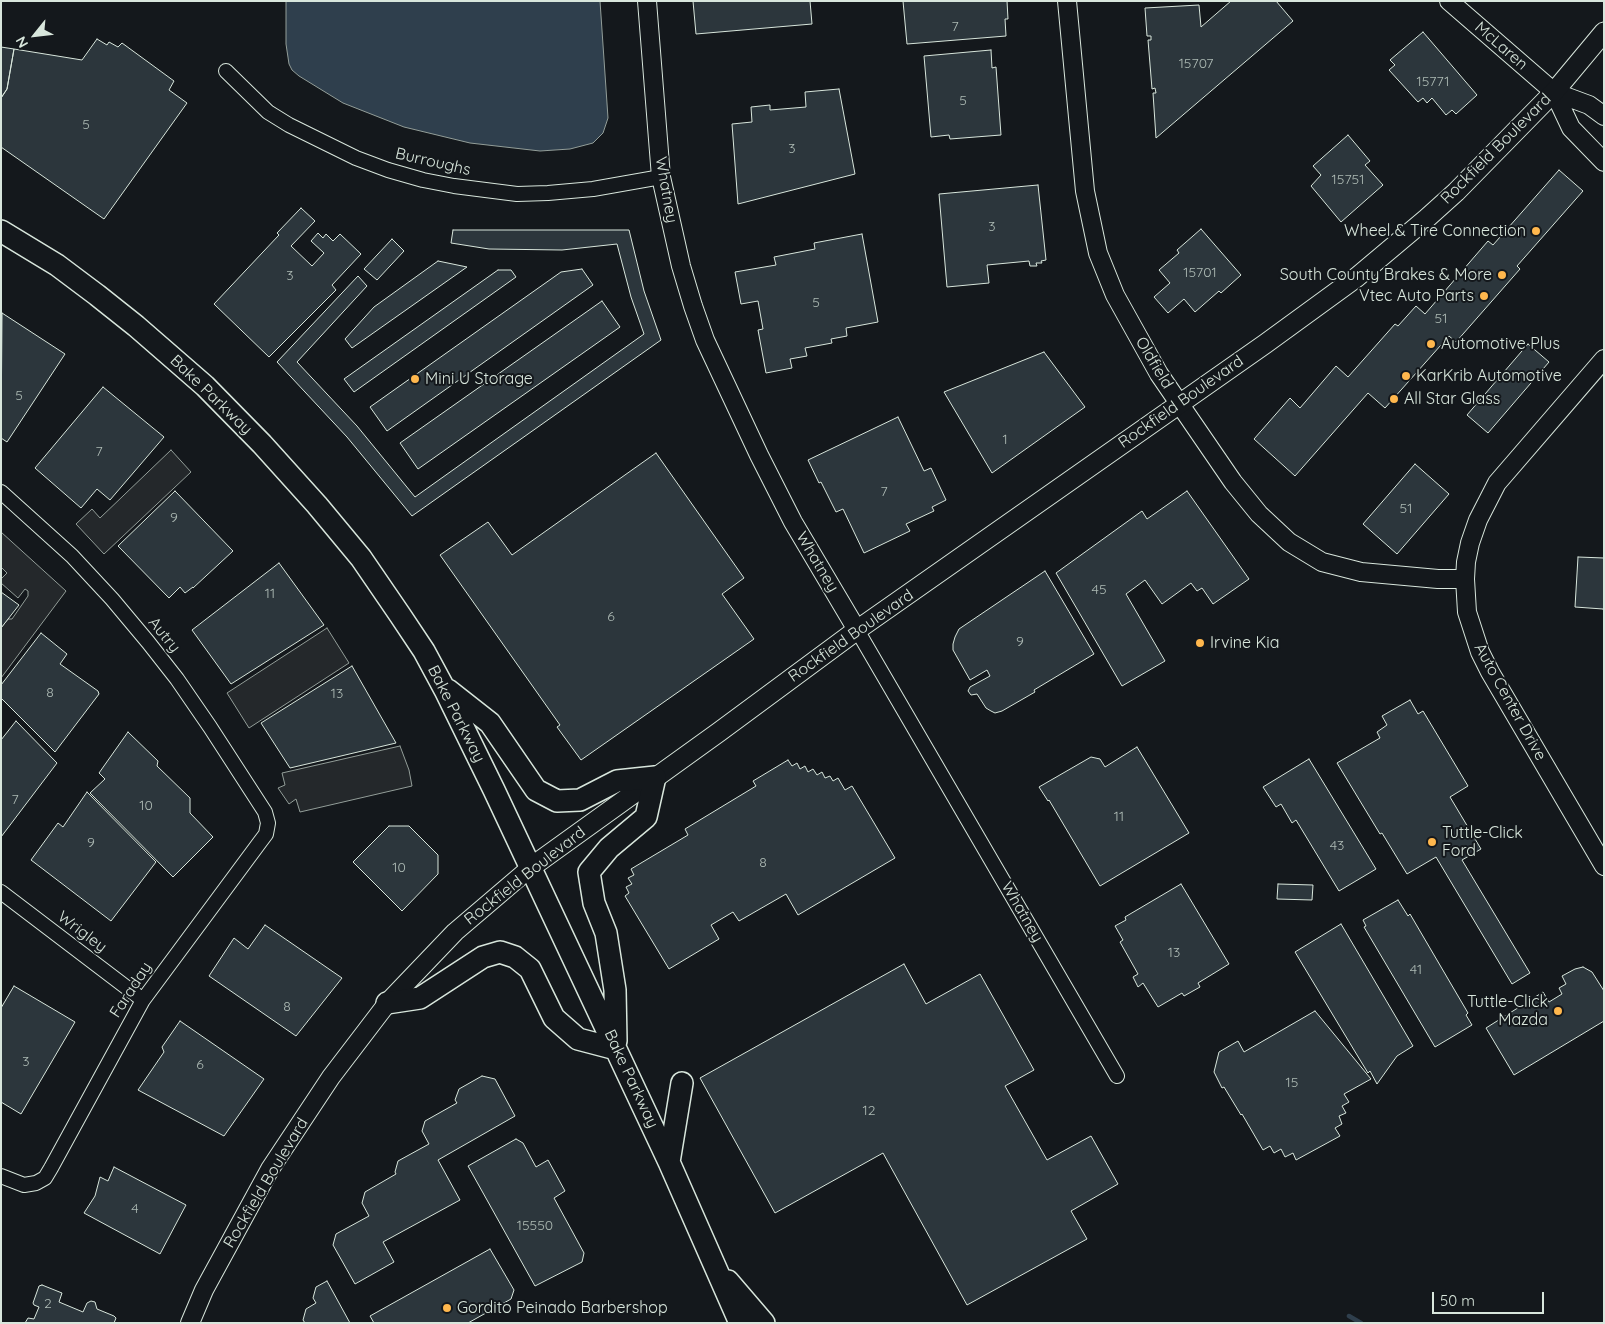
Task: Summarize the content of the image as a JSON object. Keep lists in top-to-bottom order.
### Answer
{
  "streets": {
    "main road": ["Rockfield Boulevard", "Bake Parkway"],
    "street": [
      "McLaren",
      "Burroughs",
      "Whatney",
      "Oldfield",
      "Autry",
      "Auto Center Drive",
      "Wrigley",
      "Faraday"
    ]
  },
  "crossings": [
    ["McLaren", "Rockfield Boulevard"],
    ["Rockfield Boulevard", "Whatney"],
    ["Rockfield Boulevard", "Oldfield"],
    ["Rockfield Boulevard", "Bake Parkway"],
    ["Burroughs", "Whatney"],
    ["Oldfield", "Auto Center Drive"],
    ["Autry", "Faraday"],
    ["Wrigley", "Faraday"]
  ],
  "places": [
    "Wheel & Tire Connection",
    "South County Brakes & More",
    "Vtec Auto Parts",
    "Automotive Plus",
    "KarKrib Automotive",
    "Mini U Storage",
    "All Star Glass",
    "Irvine Kia",
    "Tuttle-Click Ford",
    "Tuttle-Click Mazda",
    "Gordito Peinado Barbershop"
  ],
  "house_numbers": [
    "7",
    "15707",
    "15771",
    "5",
    "5",
    "3",
    "15751",
    "3",
    "15701",
    "3",
    "5",
    "51",
    "5",
    "1",
    "7",
    "7",
    "51",
    "9",
    "45",
    "11",
    "6",
    "9",
    "8",
    "13",
    "7",
    "10",
    "11",
    "9",
    "43",
    "8",
    "10",
    "13",
    "41",
    "8",
    "3",
    "6",
    "15",
    "12",
    "4",
    "15550",
    "2"
  ],
  "scale_bar": "50 m",
  "north": "bottom left"
}
